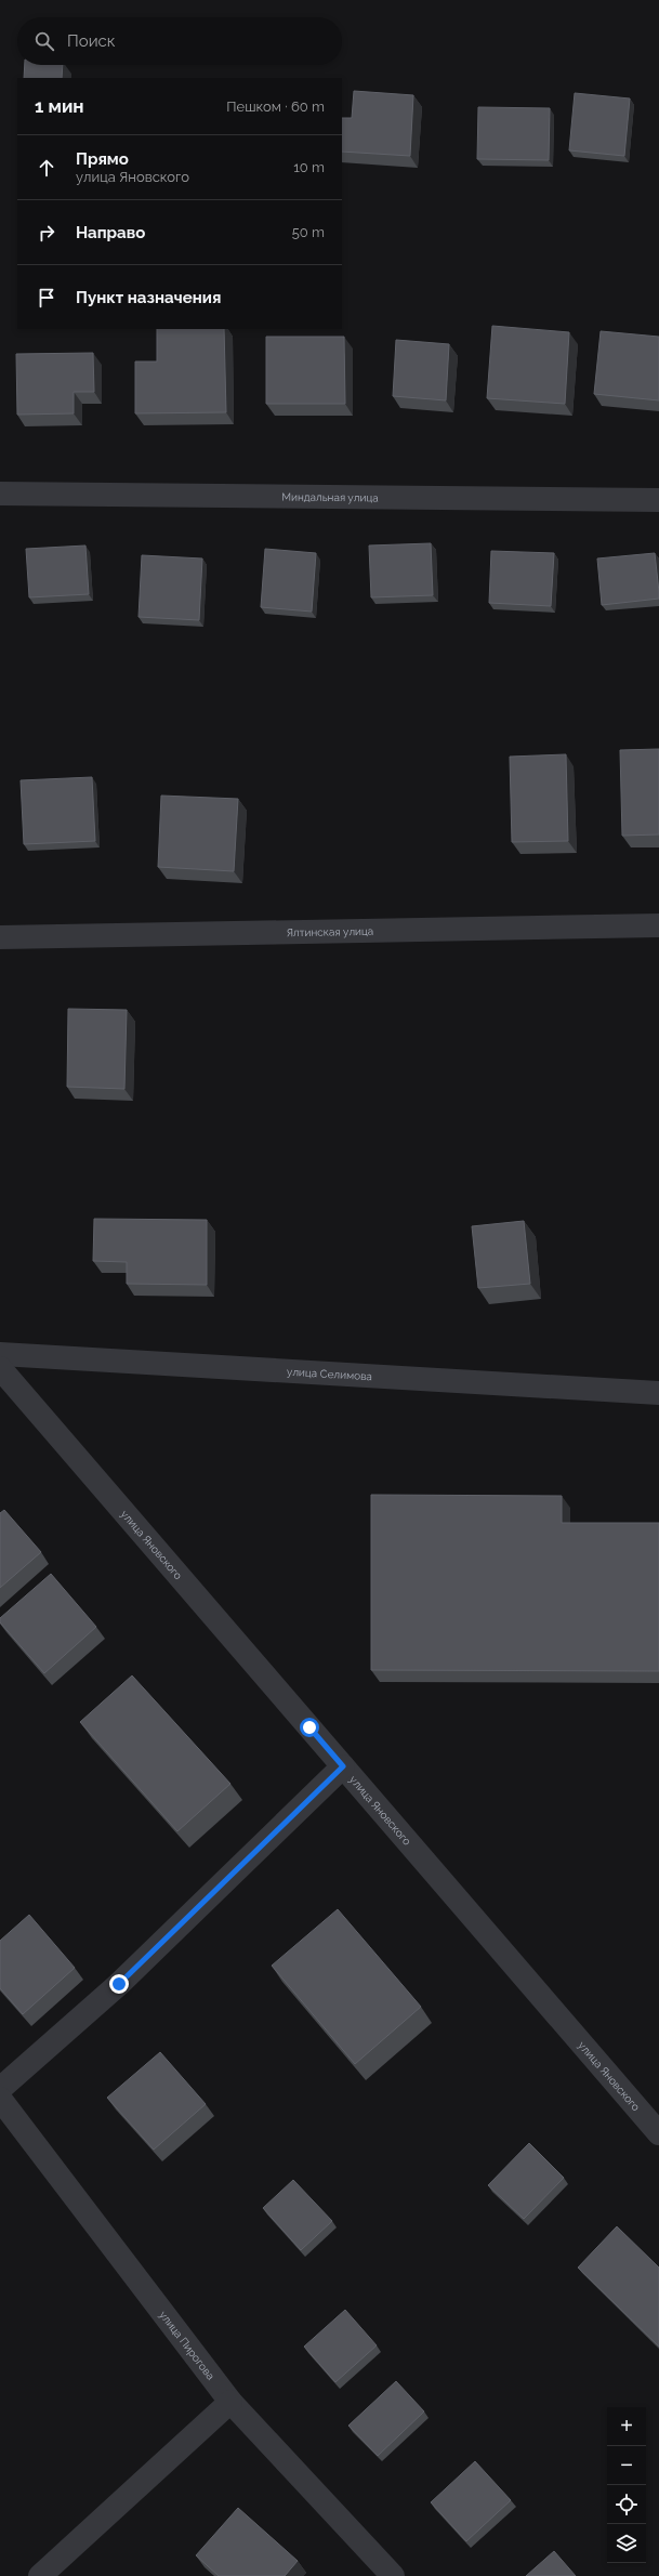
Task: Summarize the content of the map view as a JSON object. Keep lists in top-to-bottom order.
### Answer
{
  "streets": {
    "street": [
      "Миндальная улица",
      "Ялтинская улица",
      "улица Селимова",
      "улица Яновского",
      "улица Пирогова"
    ]
  },
  "page": {
    "search": "Поиск",
    "heading": ["1 мин", "Пешком · 60 m"],
    "list": [
      ["Прямо", "улица Яновского", "10 m"],
      ["Направо", "50 m"],
      "Пункт назначения"
    ],
    "map_buttons": ["+", "−"]
  }
}
